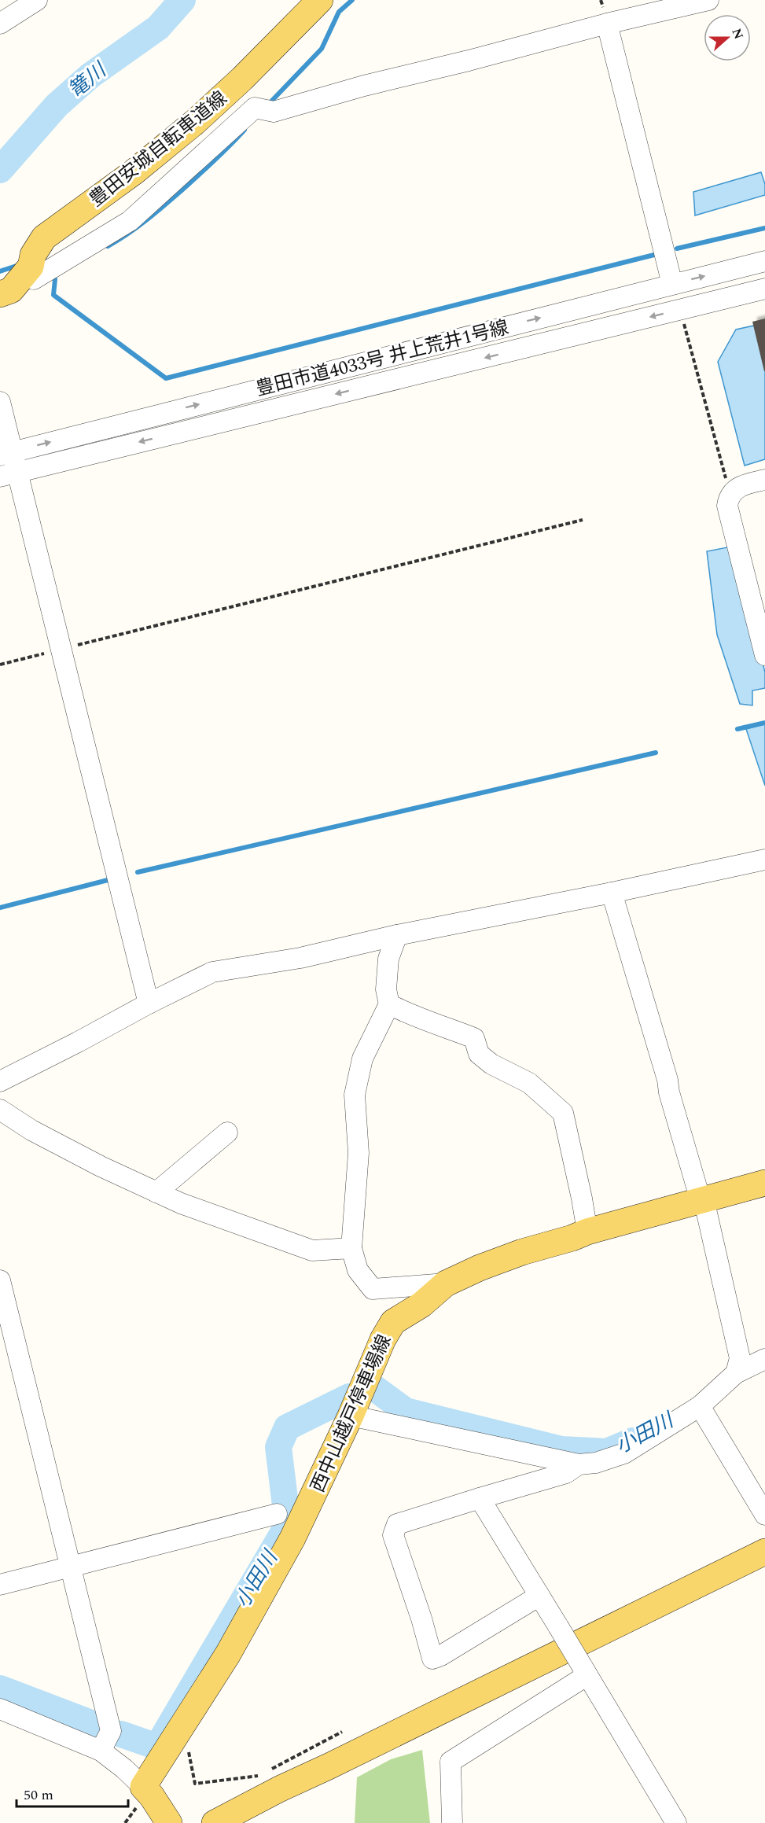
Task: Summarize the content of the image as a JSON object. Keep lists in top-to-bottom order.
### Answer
{
  "streets": {
    "main road": ["豊田安城自転車道線", "西中山越戸停車場線"],
    "street": ["豊田市道4033号 井上荒井1号線"]
  },
  "water": ["篭川", "小田川"],
  "scale_bar": "50 m",
  "north": "right"
}
